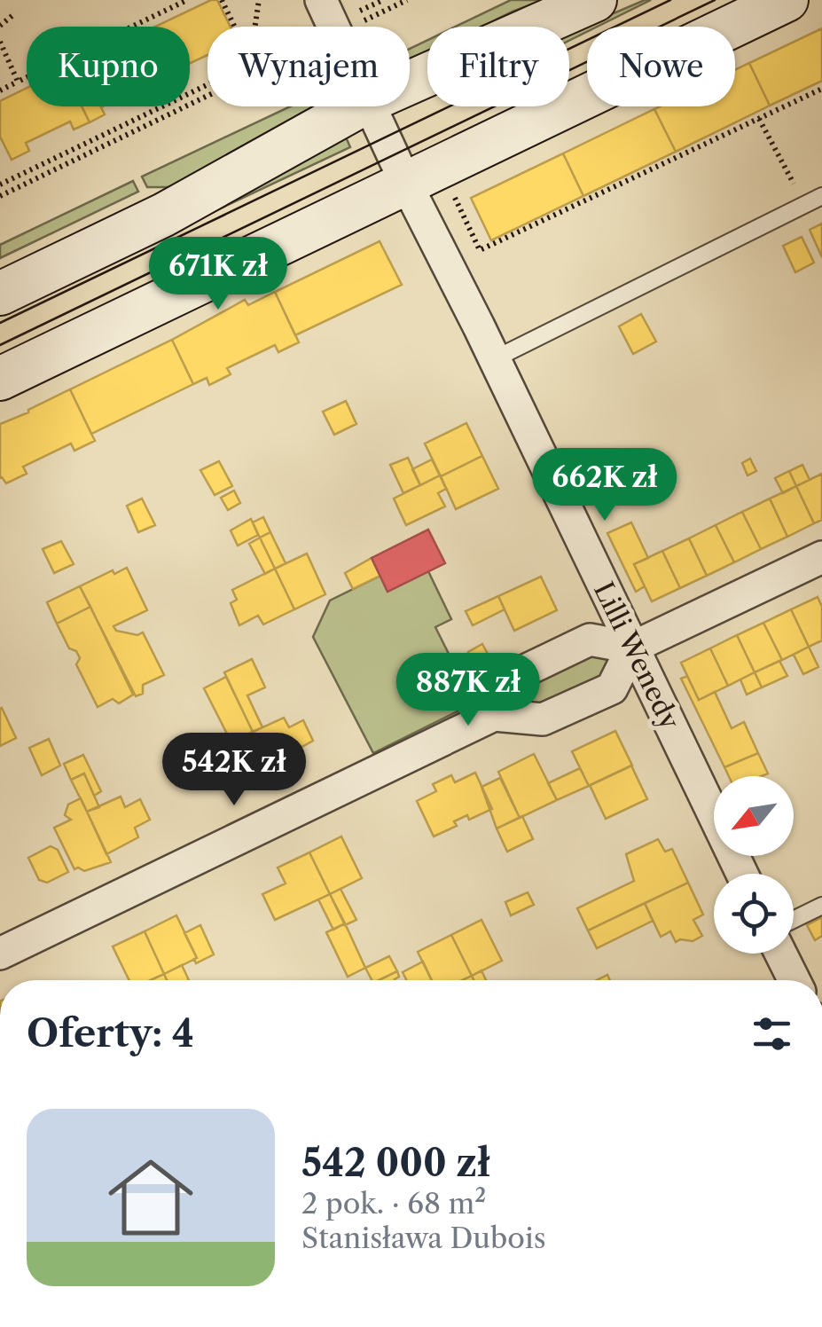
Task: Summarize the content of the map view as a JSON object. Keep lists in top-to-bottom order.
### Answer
{
  "streets": {
    "street": ["Lilli Wenedy"]
  },
  "north": "bottom left",
  "page": {
    "chip": [
      "Kupno",
      "Wynajem",
      "Filtry",
      "Nowe"
    ],
    "price": [
      "671K zł",
      "662K zł",
      "887K zł",
      "542K zł"
    ],
    "heading": "Oferty: 4",
    "list": [
      {
        "name": "542 000 zł",
        "note": "2 pok. · 68 m² · Stanisława Dubois"
      }
    ]
  }
}
